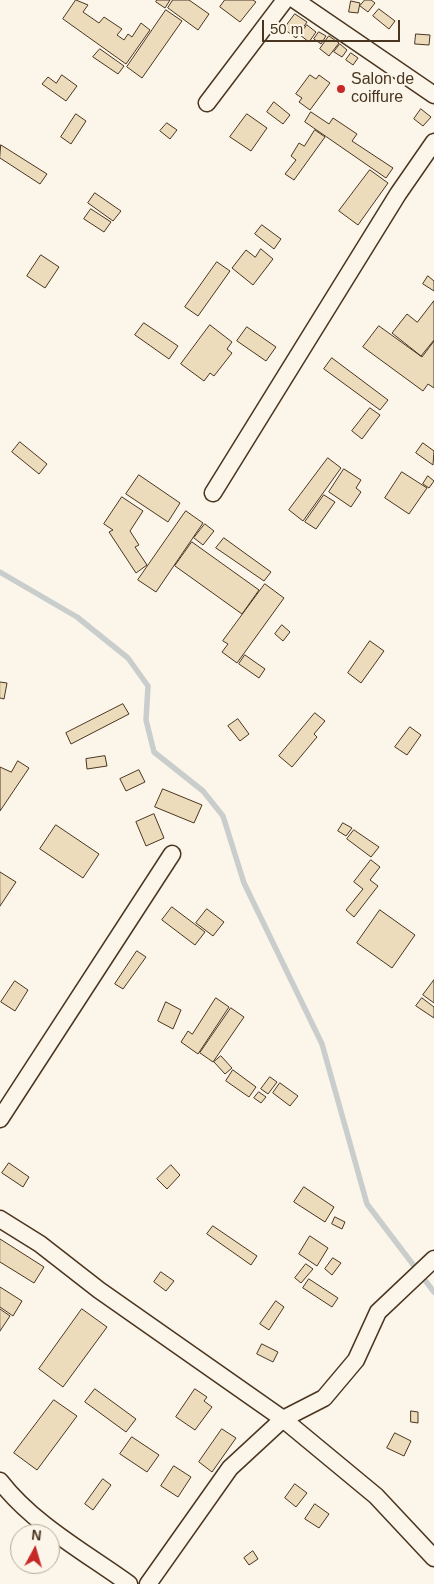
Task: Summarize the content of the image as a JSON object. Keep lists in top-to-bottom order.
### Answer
{
  "places": ["Salon de coiffure"],
  "scale_bar": "50 m",
  "north": "top"
}
